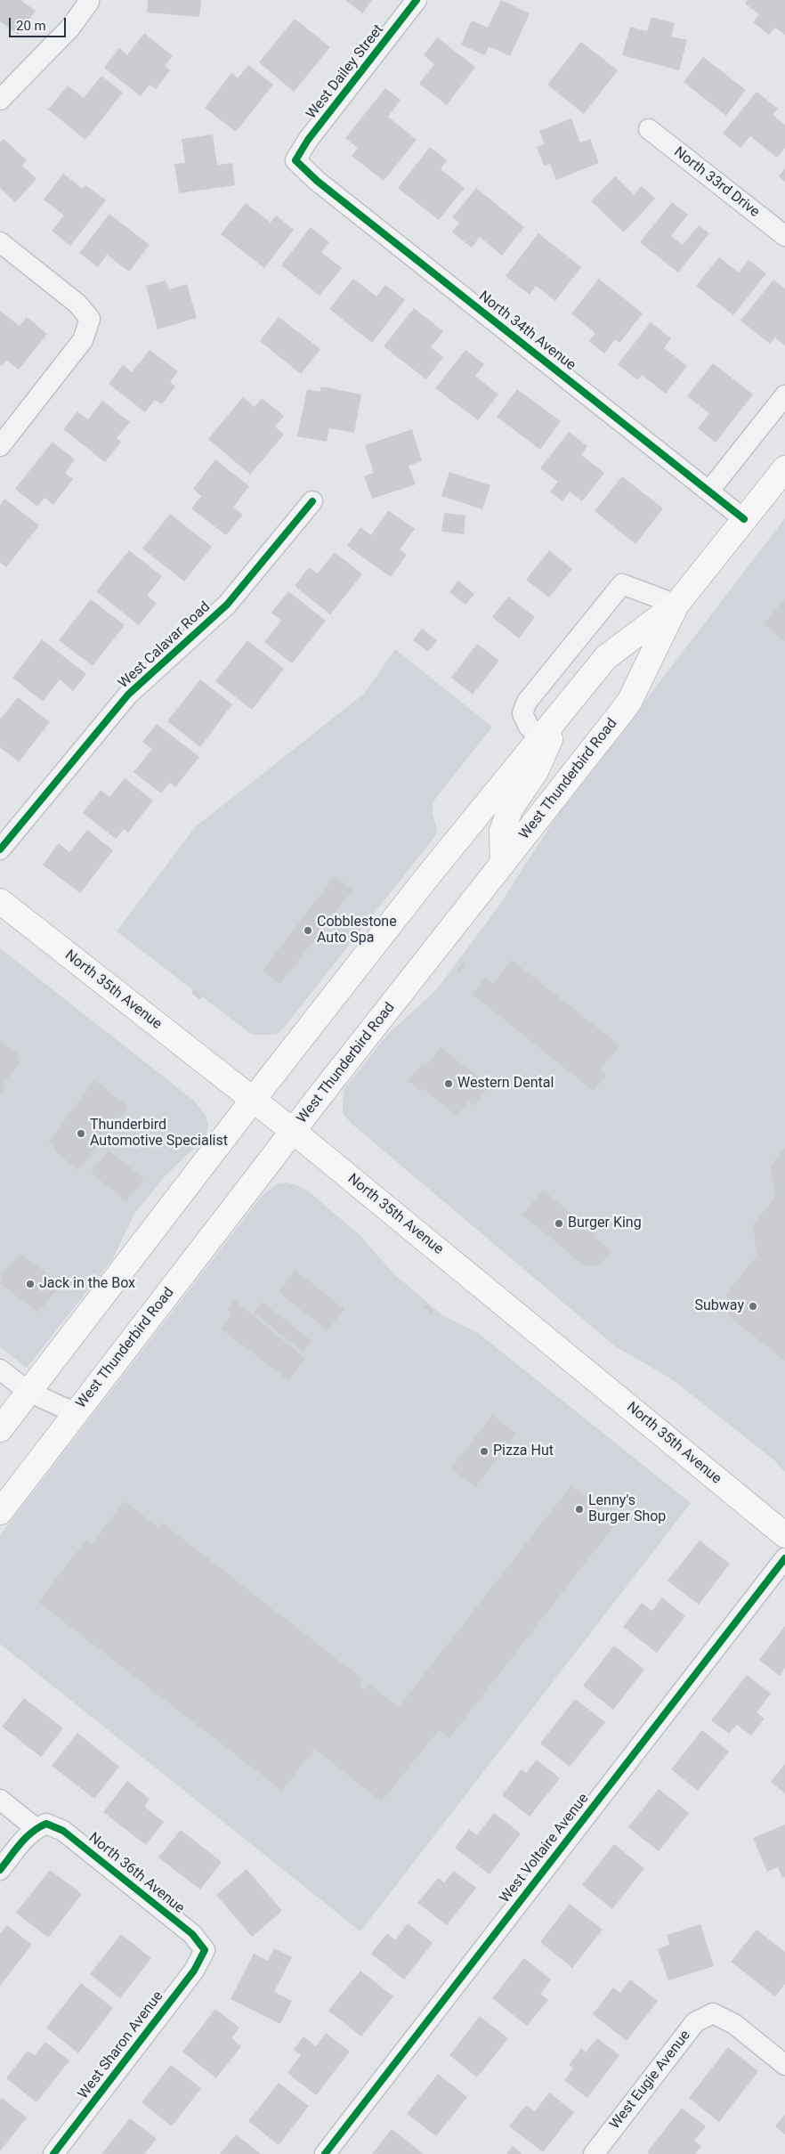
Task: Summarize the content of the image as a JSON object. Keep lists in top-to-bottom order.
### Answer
{
  "streets": {
    "main road": ["West Thunderbird Road", "North 35th Avenue"],
    "street": [
      "West Dailey Street",
      "North 33rd Drive",
      "North 34th Avenue",
      "West Calavar Road",
      "West Voltaire Avenue",
      "North 36th Avenue",
      "West Sharon Avenue",
      "West Eugie Avenue"
    ]
  },
  "crossings": [
    ["West Dailey Street", "North 34th Avenue"],
    ["North 34th Avenue", "West Thunderbird Road"],
    ["West Thunderbird Road", "North 35th Avenue"],
    ["North 36th Avenue", "West Sharon Avenue"]
  ],
  "places": [
    "Cobblestone Auto Spa",
    "Western Dental",
    "Thunderbird Automotive Specialist",
    "Burger King",
    "Jack in the Box",
    "Subway",
    "Pizza Hut",
    "Lenny's Burger Shop"
  ],
  "scale_bar": "20 m"
}
